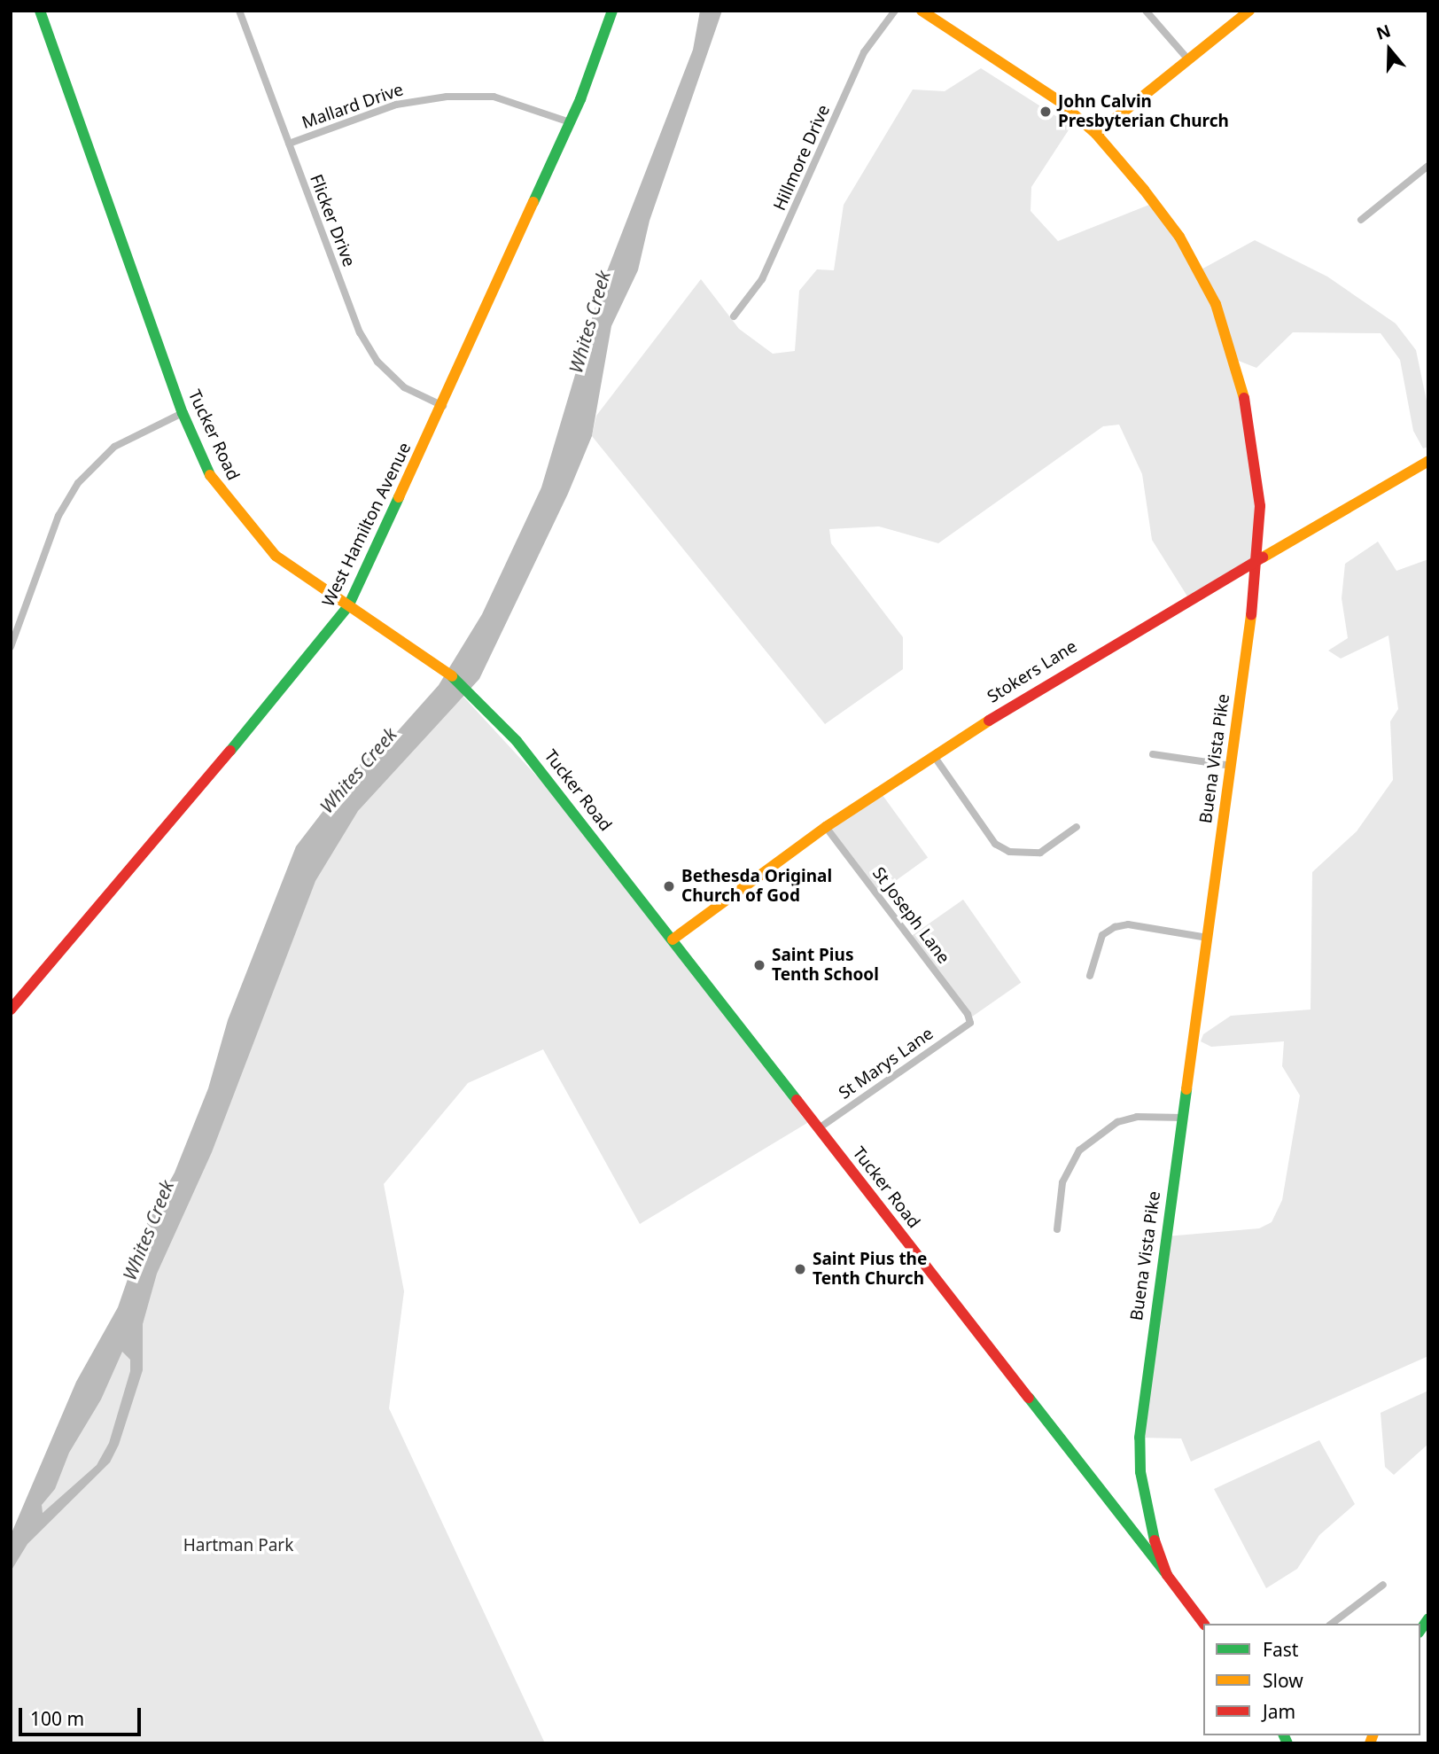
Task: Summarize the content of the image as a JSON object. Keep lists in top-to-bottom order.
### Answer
{
  "streets": {
    "street": [
      "Mallard Drive",
      "Hillmore Drive",
      "Flicker Drive",
      "Tucker Road",
      "West Hamilton Avenue",
      "Stokers Lane",
      "Buena Vista Pike",
      "St Joseph Lane",
      "St Marys Lane"
    ]
  },
  "crossings": [
    ["Mallard Drive", "Flicker Drive"],
    ["Mallard Drive", "West Hamilton Avenue"],
    ["Flicker Drive", "West Hamilton Avenue"],
    ["Tucker Road", "West Hamilton Avenue"],
    ["Tucker Road", "Stokers Lane"],
    ["Tucker Road", "Buena Vista Pike"],
    ["Tucker Road", "St Marys Lane"],
    ["Stokers Lane", "Buena Vista Pike"],
    ["Stokers Lane", "St Joseph Lane"],
    ["St Joseph Lane", "St Marys Lane"]
  ],
  "water": ["Whites Creek"],
  "parks": ["Hartman Park"],
  "places": [
    "John Calvin Presbyterian Church",
    "Bethesda Original Church of God",
    "Saint Pius Tenth School",
    "Saint Pius the Tenth Church"
  ],
  "legend": ["Fast", "Slow", "Jam"],
  "scale_bar": "100 m",
  "north": "top"
}
